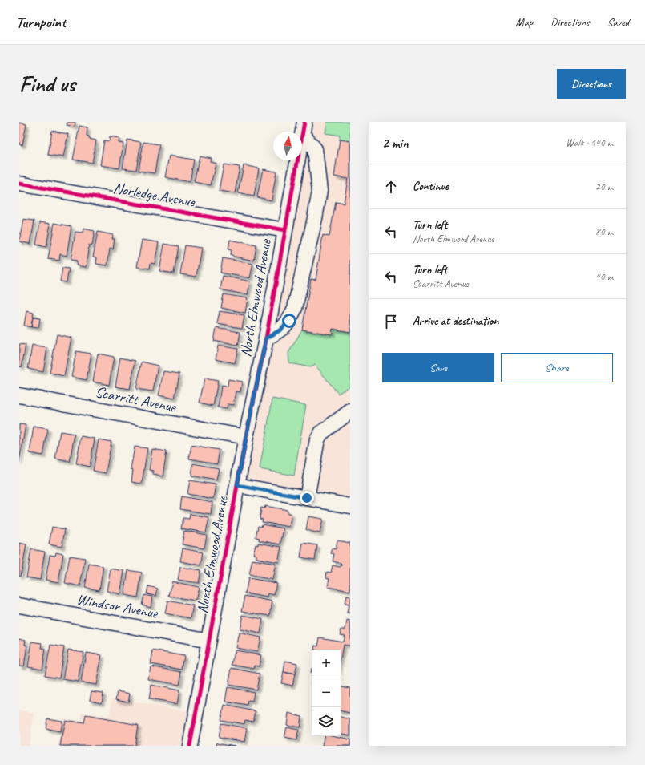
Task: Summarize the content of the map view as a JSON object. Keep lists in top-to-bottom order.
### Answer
{
  "streets": {
    "street": [
      "Norledge Avenue",
      "North Elmwood Avenue",
      "Scarritt Avenue",
      "Windsor Avenue"
    ]
  },
  "crossings": [
    ["Norledge Avenue", "North Elmwood Avenue"],
    ["North Elmwood Avenue", "Scarritt Avenue"],
    ["North Elmwood Avenue", "Windsor Avenue"]
  ],
  "north": "top",
  "page": {
    "header": "Turnpoint",
    "nav": ["Map", "Directions", "Saved"],
    "buttons": [
      "Directions",
      ["Save", "Share"]
    ],
    "title": "Find us",
    "heading": ["2 min", "Walk · 140 m"],
    "list": [
      ["Continue", "20 m"],
      ["Turn left", "North Elmwood Avenue", "80 m"],
      ["Turn left", "Scarritt Avenue", "40 m"],
      "Arrive at destination"
    ],
    "map_buttons": ["+", "−"]
  }
}
